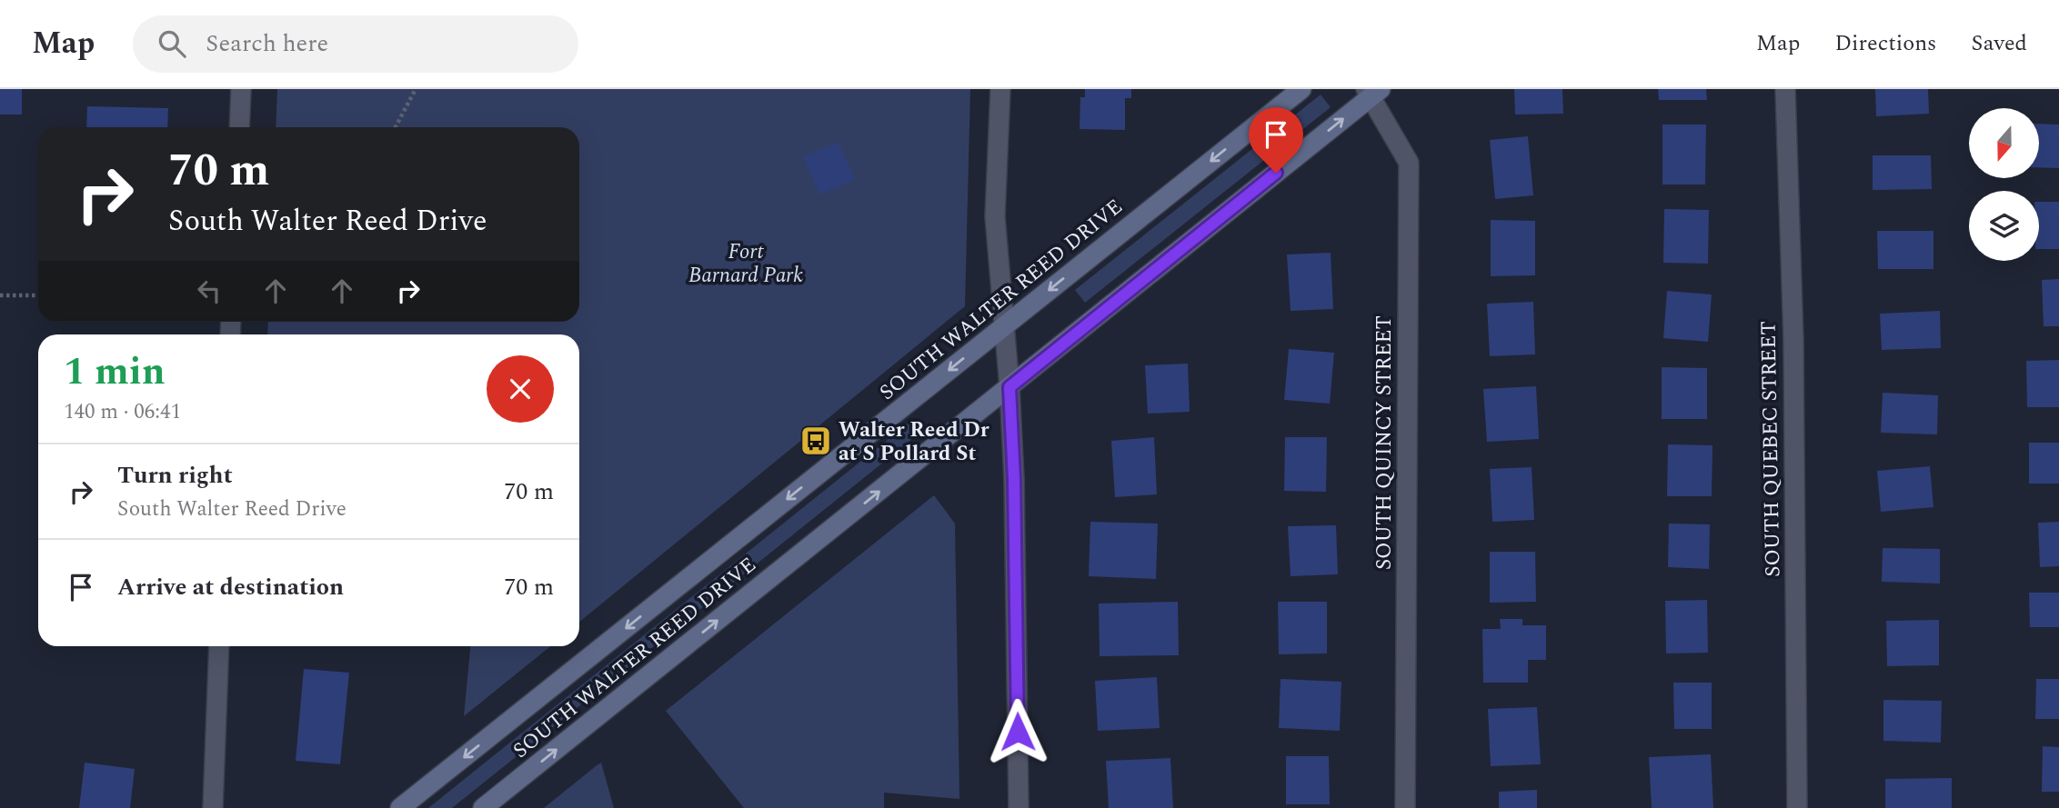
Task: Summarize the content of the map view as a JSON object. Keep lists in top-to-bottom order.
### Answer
{
  "streets": {
    "main road": ["SOUTH WALTER REED DRIVE"],
    "street": ["SOUTH QUINCY STREET", "SOUTH QUEBEC STREET"]
  },
  "crossings": [
    ["SOUTH WALTER REED DRIVE", "SOUTH QUINCY STREET"]
  ],
  "parks": ["Fort Barnard Park"],
  "places": {
    "bus stop": ["Walter Reed Dr at S Pollard St"]
  },
  "north": "bottom",
  "page": {
    "header": "Map",
    "search": "Search here",
    "nav": ["Map", "Directions", "Saved"],
    "turn": ["70 m", "South Walter Reed Drive"],
    "heading": ["1 min", "140 m · 06:41"],
    "list": [
      {
        "name": "Turn right",
        "note": "South Walter Reed Drive",
        "value": "70 m"
      },
      {
        "name": "Arrive at destination",
        "value": "70 m"
      }
    ]
  }
}
